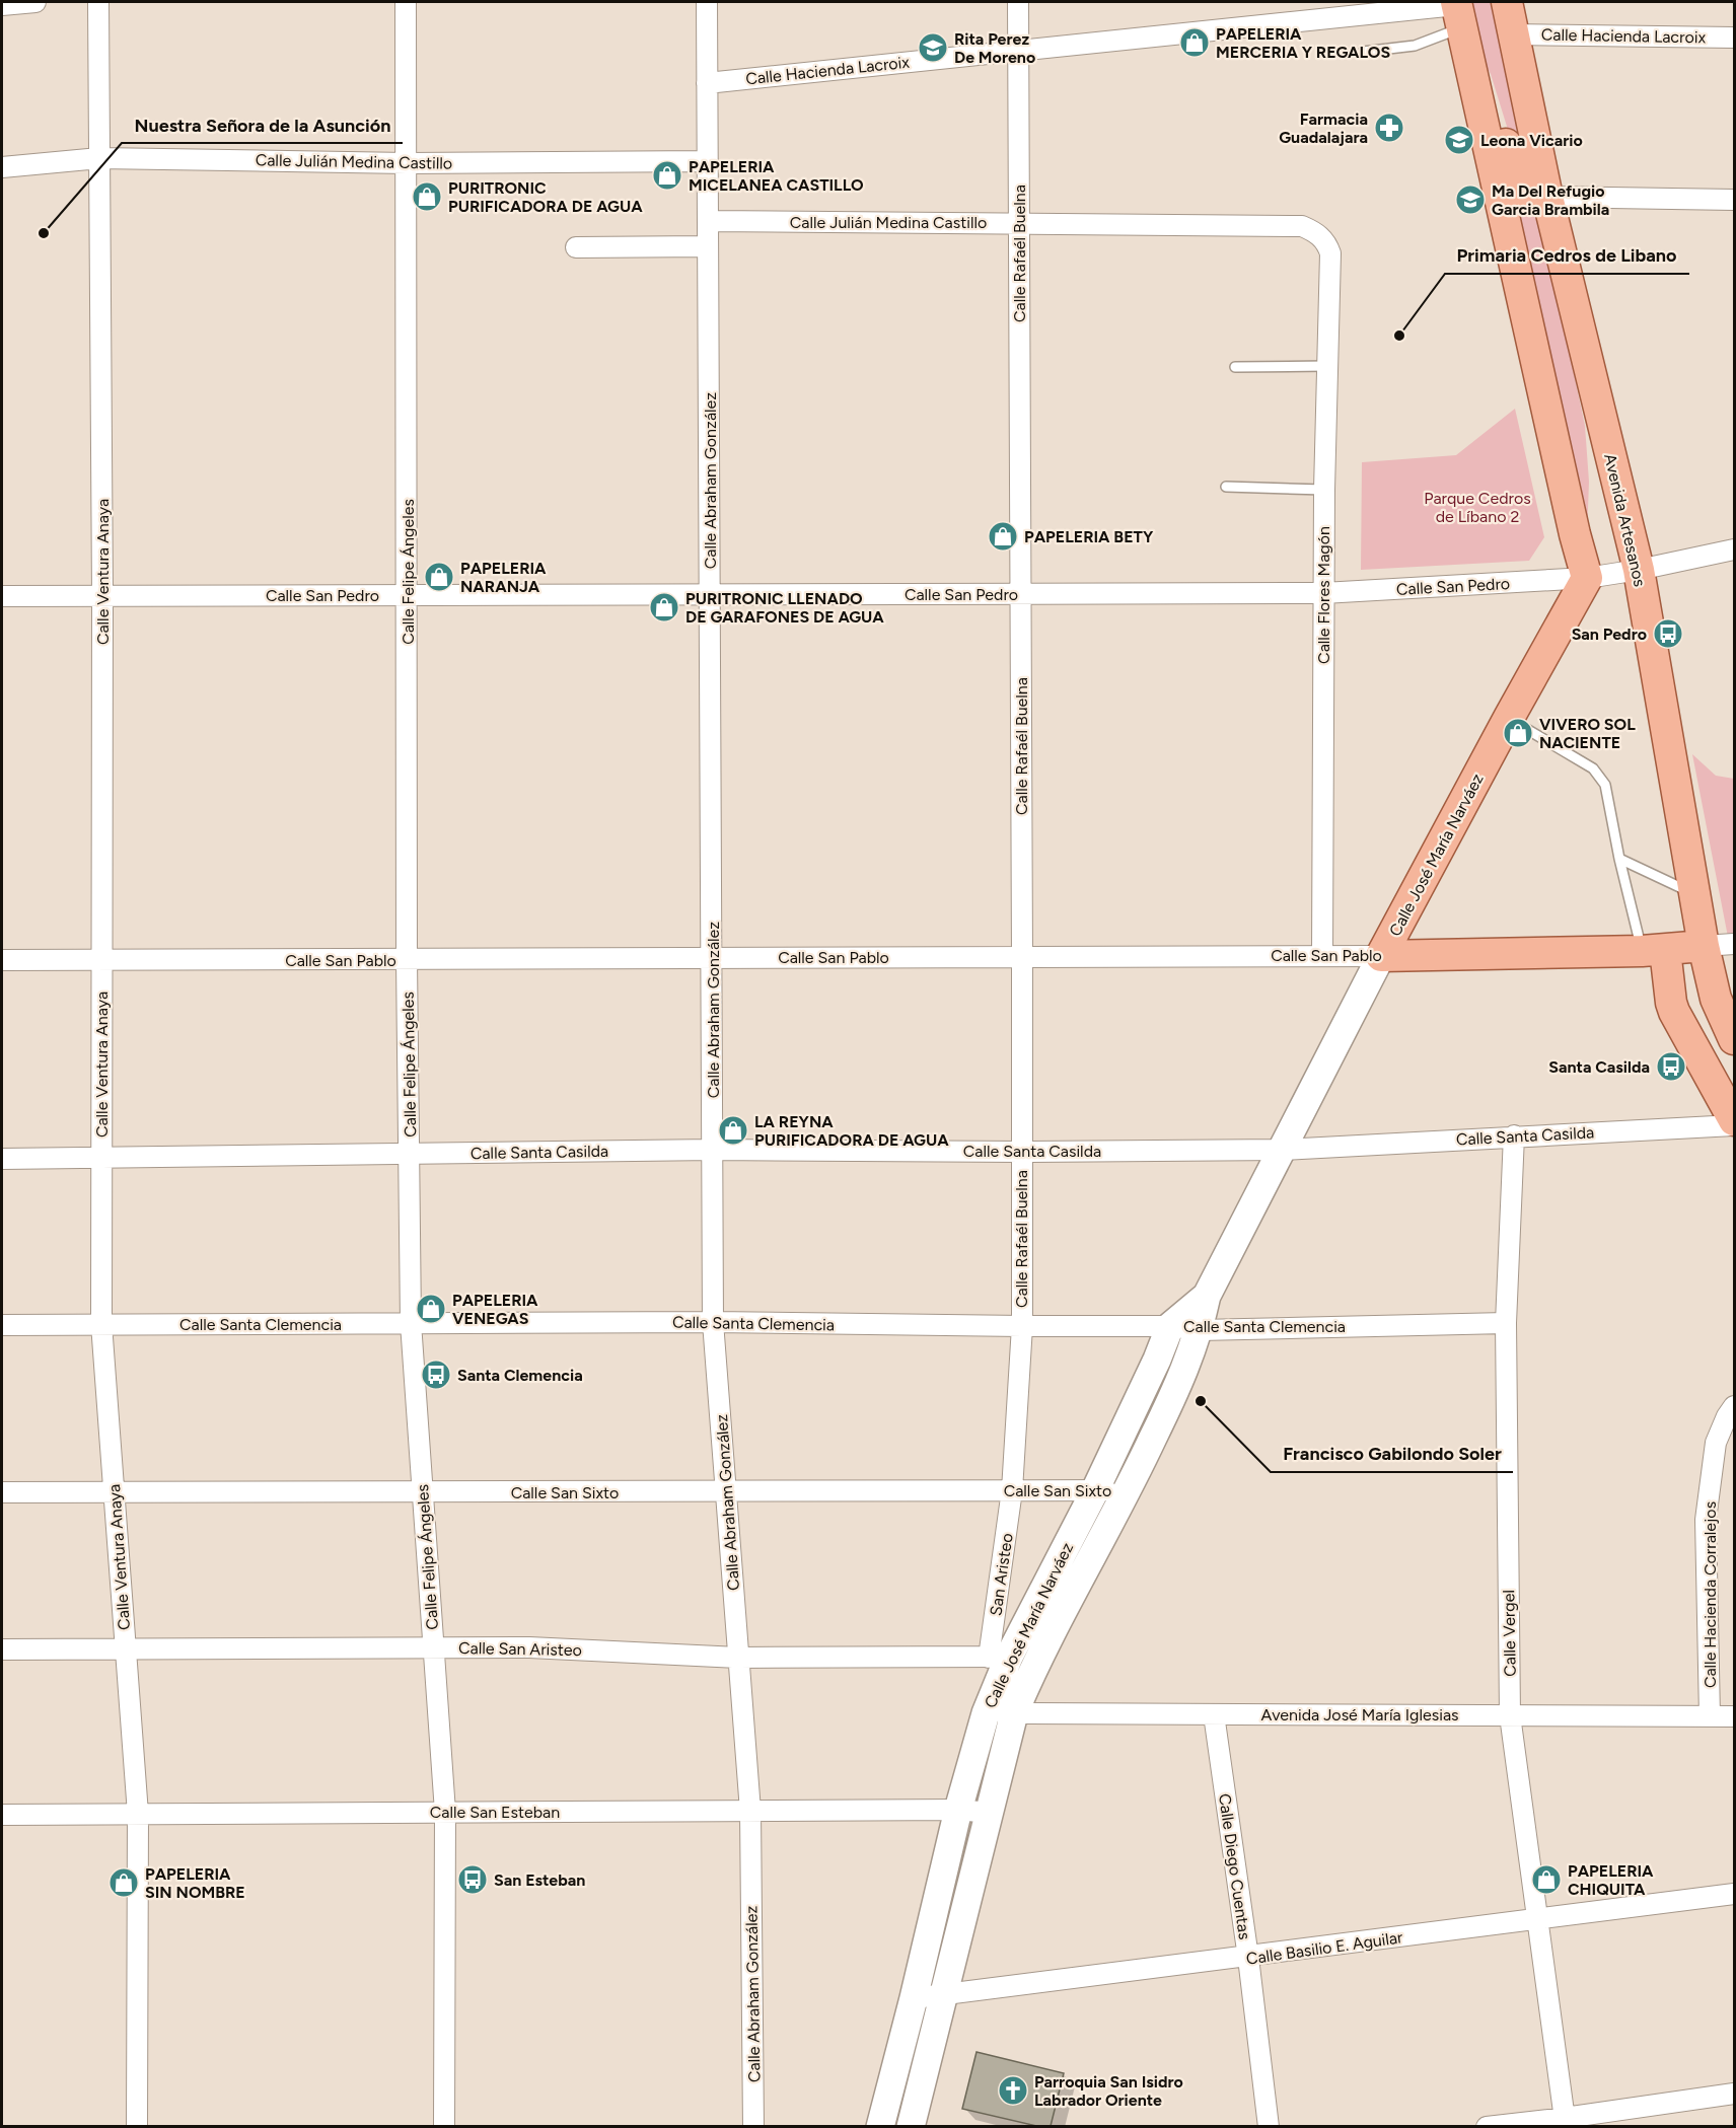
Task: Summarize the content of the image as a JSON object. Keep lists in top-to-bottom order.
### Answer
{
  "streets": {
    "main road": ["Avenida Artesanos", "Calle José María Narváez", "Calle San Pablo"],
    "street": [
      "Calle Hacienda Lacroix",
      "Calle Julián Medina Castillo",
      "Calle Rafaél Buelna",
      "Calle Abraham González",
      "Calle Ventura Anaya",
      "Calle Felipe Ángeles",
      "Calle San Pedro",
      "Calle Flores Magón",
      "Calle Santa Casilda",
      "Calle Santa Clemencia",
      "Calle San Sixto",
      "San Aristeo",
      "Calle Hacienda Corralejos",
      "Calle Vergel",
      "Calle San Aristeo",
      "Avenida José María Iglesias",
      "Calle San Esteban",
      "Calle Diego Cuentas",
      "Calle Basilio E. Aguilar"
    ]
  },
  "crossings": [
    ["Calle Hacienda Lacroix", "Calle Rafaél Buelna"],
    ["Calle Hacienda Lacroix", "Calle Abraham González"],
    ["Calle Hacienda Lacroix", "Avenida Artesanos"],
    ["Calle Julián Medina Castillo", "Calle Rafaél Buelna"],
    ["Calle Julián Medina Castillo", "Calle Abraham González"],
    ["Calle Julián Medina Castillo", "Calle Ventura Anaya"],
    ["Calle Julián Medina Castillo", "Calle Felipe Ángeles"],
    ["Calle Julián Medina Castillo", "Calle Flores Magón"],
    ["Calle Rafaél Buelna", "Calle San Pedro"],
    ["Calle Rafaél Buelna", "Calle San Pablo"],
    ["Calle Rafaél Buelna", "Calle Santa Casilda"],
    ["Calle Rafaél Buelna", "Calle Santa Clemencia"],
    ["Calle Rafaél Buelna", "Calle San Sixto"],
    ["Calle Rafaél Buelna", "San Aristeo"],
    ["Calle Abraham González", "Calle San Pedro"],
    ["Calle Abraham González", "Calle San Pablo"],
    ["Calle Abraham González", "Calle Santa Casilda"],
    ["Calle Abraham González", "Calle Santa Clemencia"],
    ["Calle Abraham González", "Calle San Sixto"],
    ["Calle Abraham González", "Calle San Aristeo"],
    ["Calle Abraham González", "Calle San Esteban"],
    ["Avenida Artesanos", "Calle San Pedro"],
    ["Avenida Artesanos", "Calle San Pablo"],
    ["Calle Ventura Anaya", "Calle San Pedro"],
    ["Calle Ventura Anaya", "Calle San Pablo"],
    ["Calle Ventura Anaya", "Calle Santa Casilda"],
    ["Calle Ventura Anaya", "Calle Santa Clemencia"],
    ["Calle Ventura Anaya", "Calle San Sixto"],
    ["Calle Ventura Anaya", "Calle San Aristeo"],
    ["Calle Ventura Anaya", "Calle San Esteban"],
    ["Calle Felipe Ángeles", "Calle San Pedro"],
    ["Calle Felipe Ángeles", "Calle San Pablo"],
    ["Calle Felipe Ángeles", "Calle Santa Casilda"],
    ["Calle Felipe Ángeles", "Calle Santa Clemencia"],
    ["Calle Felipe Ángeles", "Calle San Sixto"],
    ["Calle Felipe Ángeles", "Calle San Aristeo"],
    ["Calle Felipe Ángeles", "Calle San Esteban"],
    ["Calle San Pedro", "Calle Flores Magón"],
    ["Calle San Pedro", "Calle José María Narváez"],
    ["Calle Flores Magón", "Calle San Pablo"],
    ["Calle José María Narváez", "Calle San Pablo"],
    ["Calle José María Narváez", "Calle Santa Casilda"],
    ["Calle José María Narváez", "Calle Santa Clemencia"],
    ["Calle José María Narváez", "Calle San Sixto"],
    ["Calle José María Narváez", "San Aristeo"],
    ["Calle José María Narváez", "Calle San Aristeo"],
    ["Calle José María Narváez", "Avenida José María Iglesias"],
    ["Calle José María Narváez", "Calle San Esteban"],
    ["Calle José María Narváez", "Calle Basilio E. Aguilar"],
    ["Calle Santa Casilda", "Calle Vergel"],
    ["Calle Santa Clemencia", "Calle Vergel"],
    ["Calle San Sixto", "San Aristeo"],
    ["San Aristeo", "Calle San Aristeo"],
    ["Calle Hacienda Corralejos", "Avenida José María Iglesias"],
    ["Calle Vergel", "Avenida José María Iglesias"],
    ["Calle Vergel", "Calle Basilio E. Aguilar"],
    ["Avenida José María Iglesias", "Calle Diego Cuentas"],
    ["Calle Diego Cuentas", "Calle Basilio E. Aguilar"]
  ],
  "parks": ["Parque Cedros de Líbano 2"],
  "places": {
    "shop": [
      "PAPELERIA MERCERIA Y REGALOS",
      "PAPELERIA MICELANEA CASTILLO",
      "PURITRONIC PURIFICADORA DE AGUA",
      "PAPELERIA BETY",
      "PAPELERIA NARANJA",
      "PURITRONIC LLENADO DE GARAFONES DE AGUA",
      "VIVERO SOL NACIENTE",
      "LA REYNA PURIFICADORA DE AGUA",
      "PAPELERIA VENEGAS",
      "PAPELERIA CHIQUITA",
      "PAPELERIA SIN NOMBRE"
    ],
    "school or university": ["Rita Perez De Moreno", "Leona Vicario", "Ma Del Refugio Garcia Brambila"],
    "pharmacy": ["Farmacia Guadalajara"],
    "other": ["Nuestra Señora de la Asunción", "Primaria Cedros de Libano", "Francisco Gabilondo Soler"],
    "bus stop": [
      "San Pedro",
      "Santa Casilda",
      "Santa Clemencia",
      "San Esteban"
    ],
    "church": ["Parroquia San Isidro Labrador Oriente"]
  }
}
